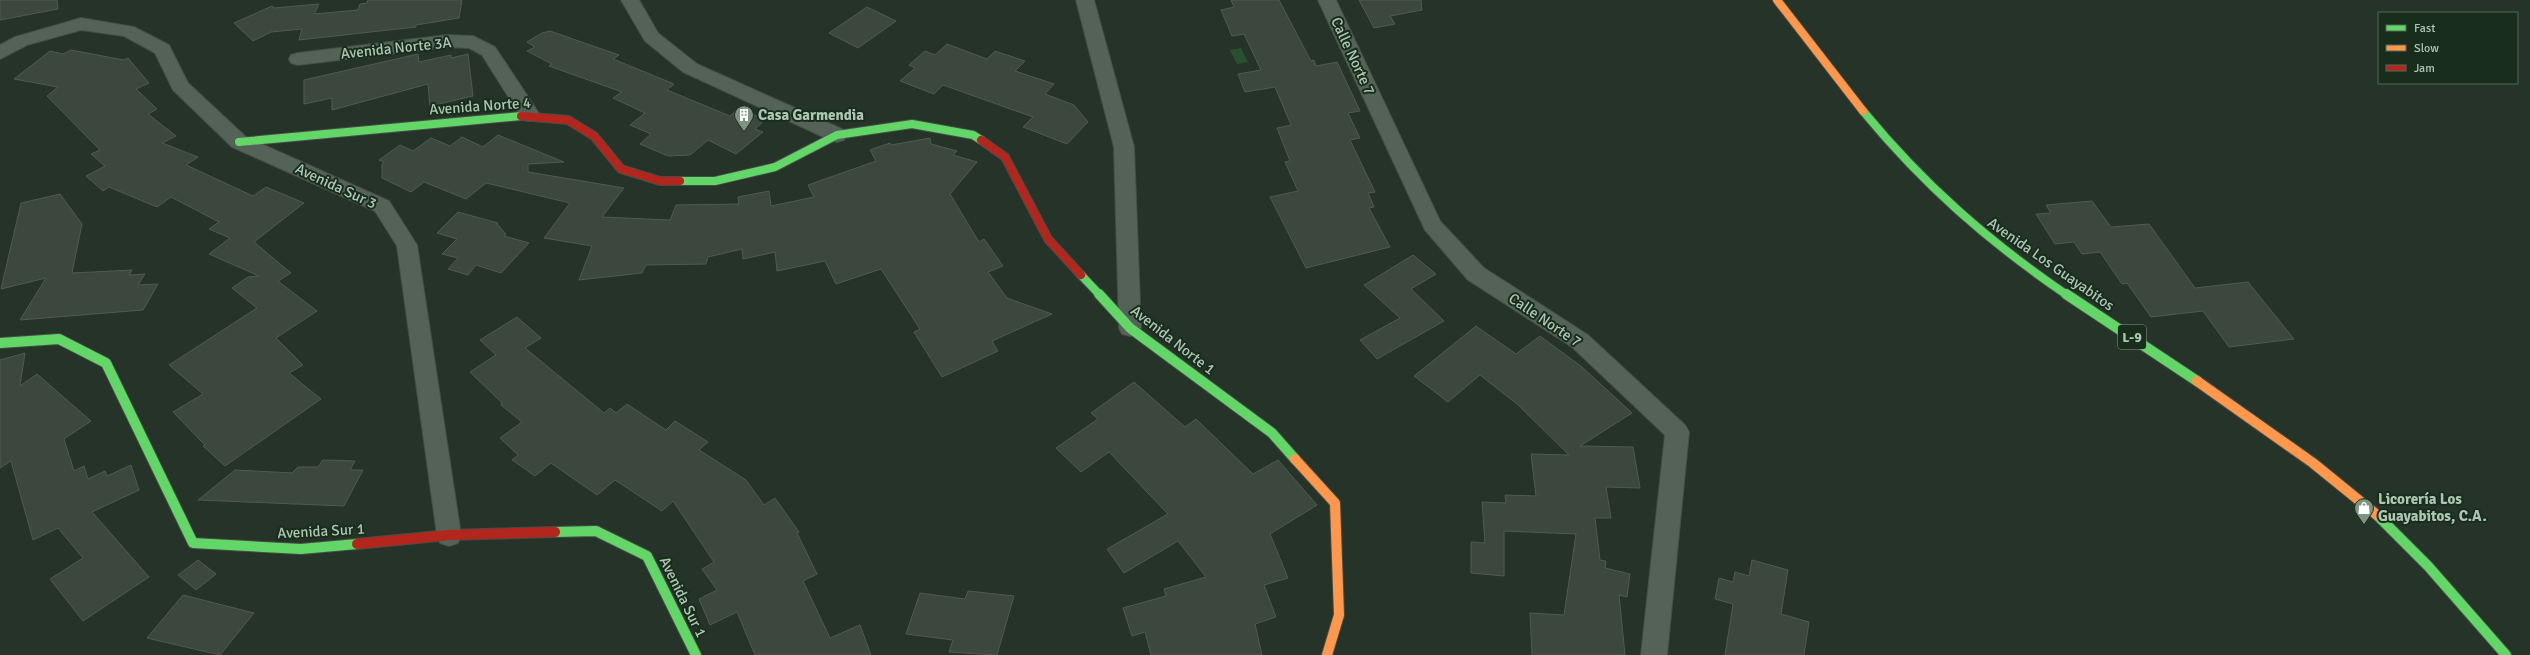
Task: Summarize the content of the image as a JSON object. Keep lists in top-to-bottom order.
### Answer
{
  "streets": {
    "street": [
      "Avenida Norte 3A",
      "Calle Norte 7",
      "Avenida Norte 4",
      "Avenida Sur 3",
      "Avenida Los Guayabitos",
      "L-9",
      "Avenida Norte 1",
      "Avenida Sur 1"
    ]
  },
  "crossings": [
    ["Avenida Norte 3A", "Avenida Norte 4"],
    ["Avenida Norte 4", "Avenida Sur 3"],
    ["Avenida Norte 4", "Avenida Norte 1"],
    ["Avenida Sur 3", "Avenida Sur 1"]
  ],
  "places": {
    "building": ["Casa Garmendia"],
    "shop": ["Licorería Los Guayabitos, C.A."]
  },
  "legend": ["Fast", "Slow", "Jam"]
}
